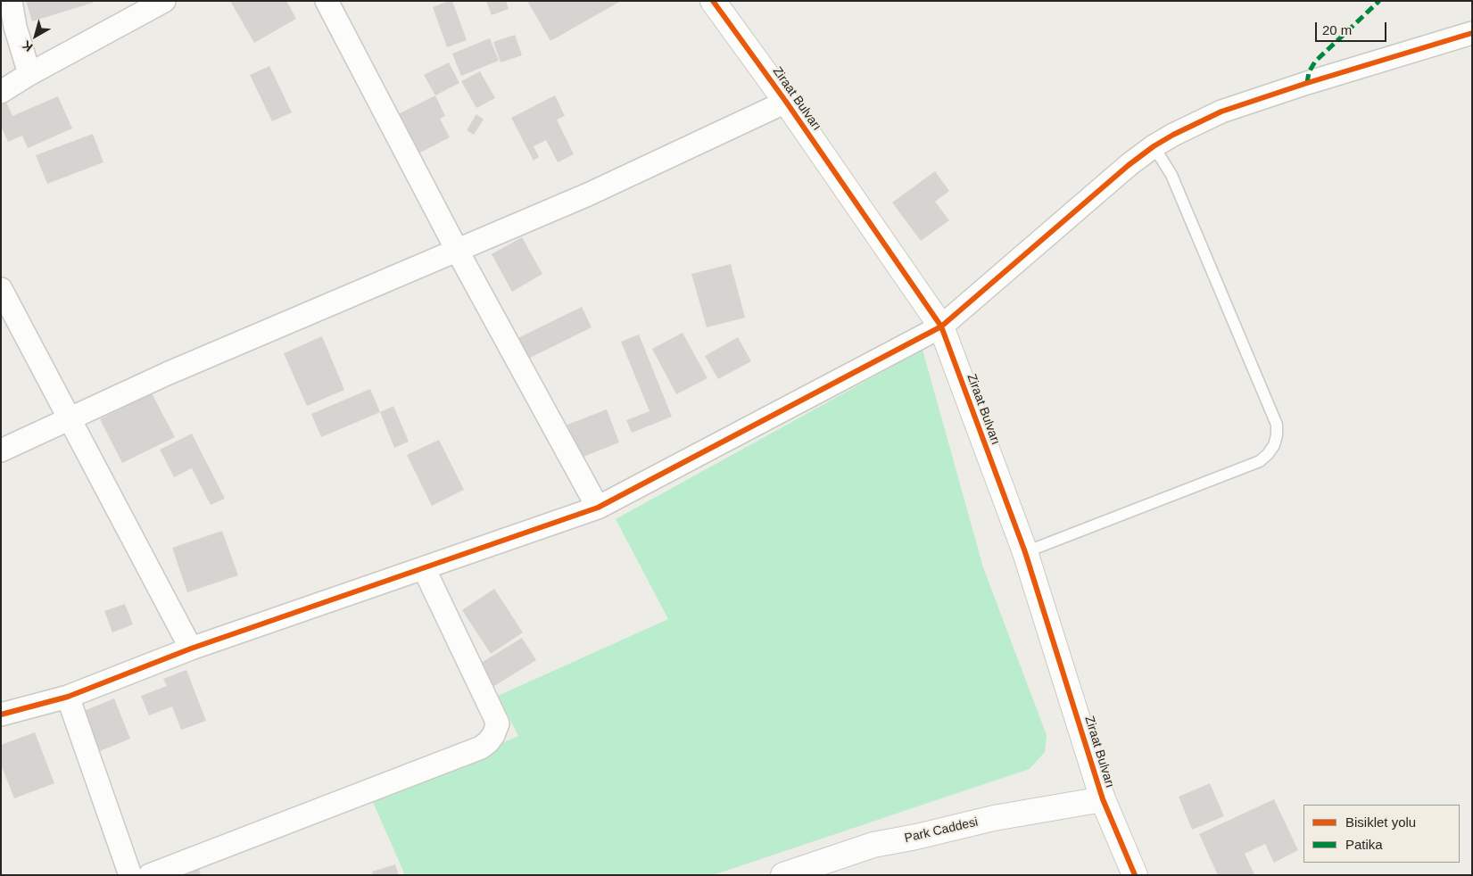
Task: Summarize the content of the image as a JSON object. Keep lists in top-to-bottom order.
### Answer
{
  "streets": {
    "street": ["Ziraat Bulvarı", "Park Caddesi"]
  },
  "crossings": [
    ["Ziraat Bulvarı", "Park Caddesi"]
  ],
  "legend": ["Bisiklet yolu", "Patika"],
  "scale_bar": "20 m",
  "north": "bottom left"
}
